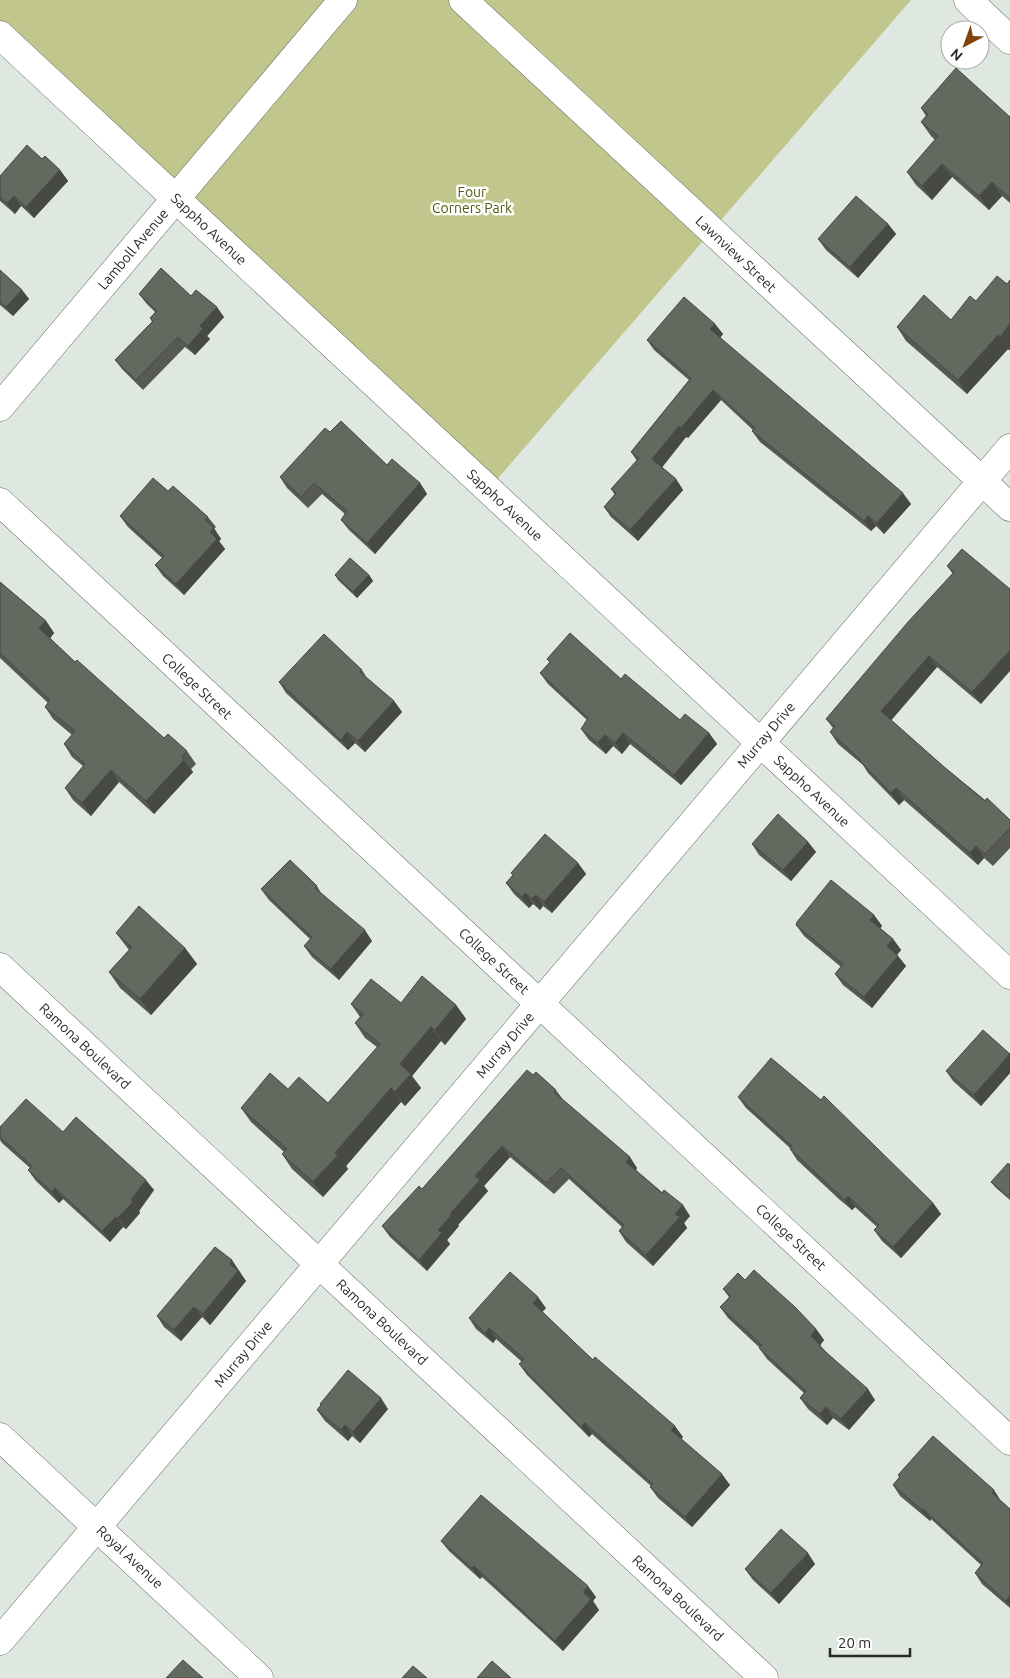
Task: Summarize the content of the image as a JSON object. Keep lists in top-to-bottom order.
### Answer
{
  "streets": {
    "street": [
      "Sappho Avenue",
      "Lamboll Avenue",
      "Lawnview Street",
      "College Street",
      "Murray Drive",
      "Ramona Boulevard",
      "Royal Avenue"
    ]
  },
  "crossings": [
    ["Sappho Avenue", "Lamboll Avenue"],
    ["Sappho Avenue", "Murray Drive"],
    ["Lawnview Street", "Murray Drive"],
    ["College Street", "Murray Drive"],
    ["Murray Drive", "Ramona Boulevard"],
    ["Murray Drive", "Royal Avenue"]
  ],
  "parks": ["Four Corners Park"],
  "scale_bar": "20 m",
  "north": "bottom left"
}
